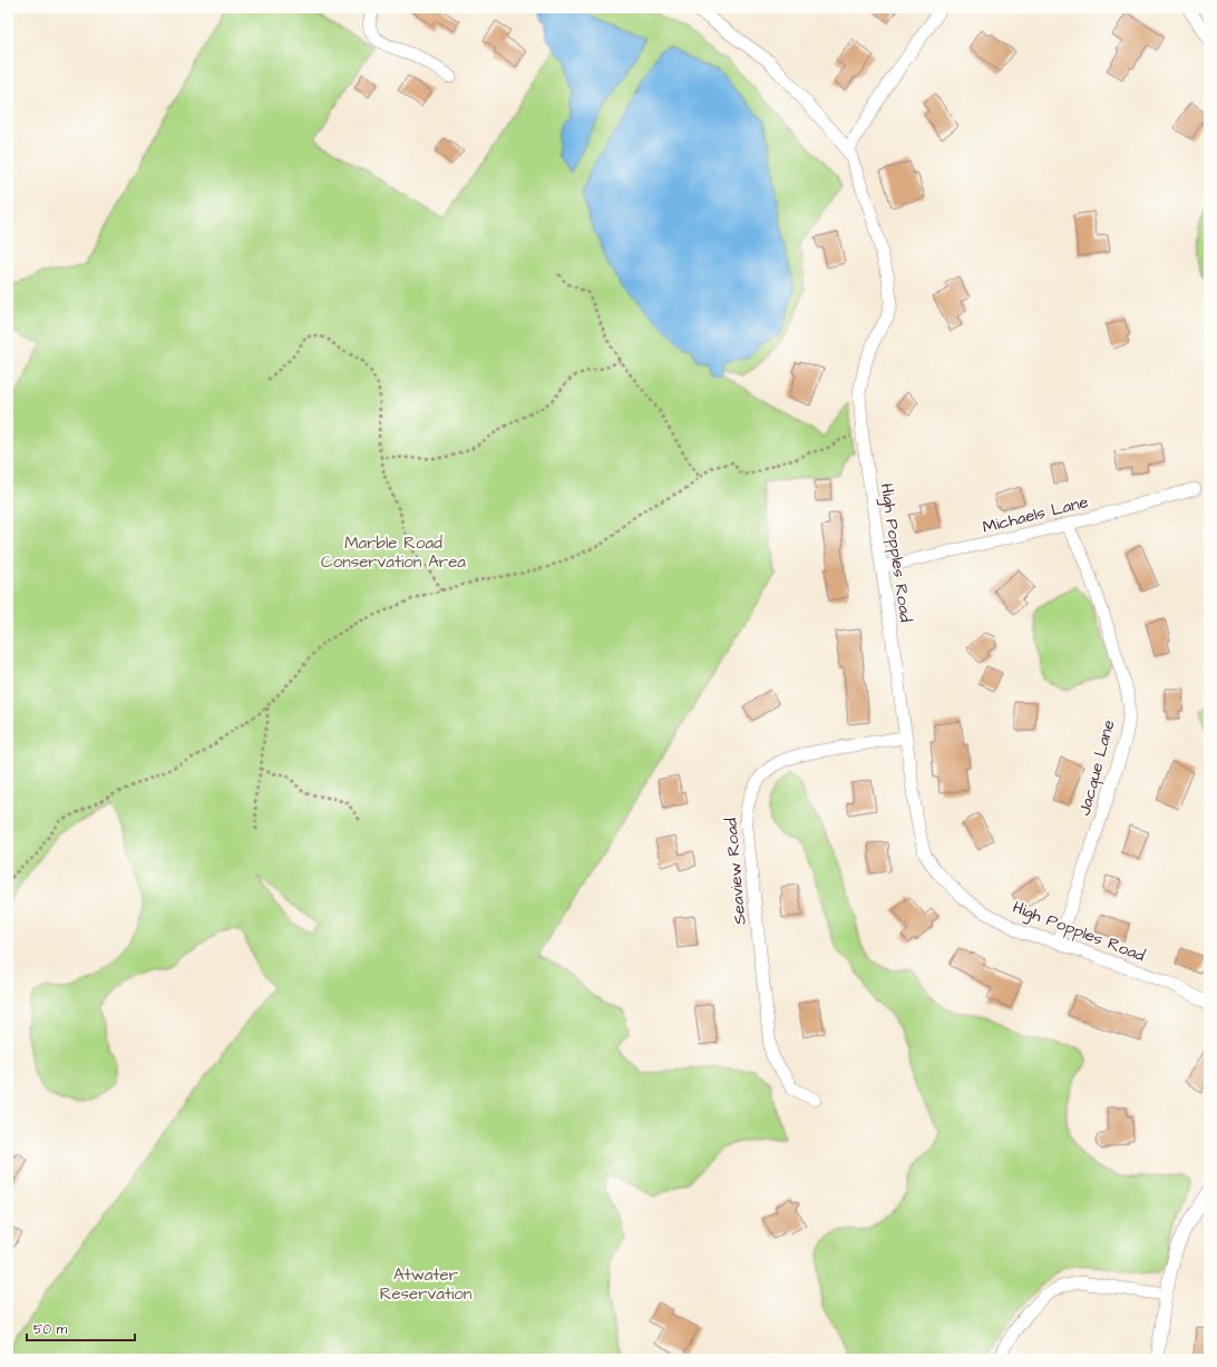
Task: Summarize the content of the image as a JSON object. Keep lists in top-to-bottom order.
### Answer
{
  "streets": {
    "street": [
      "Michaels Lane",
      "High Popples Road",
      "Jacque Lane",
      "Seaview Road"
    ]
  },
  "crossings": [
    ["Michaels Lane", "High Popples Road"],
    ["Michaels Lane", "Jacque Lane"],
    ["High Popples Road", "Jacque Lane"],
    ["High Popples Road", "Seaview Road"]
  ],
  "parks": ["Marble Road Conservation Area", "Atwater Reservation"],
  "scale_bar": "50 m"
}
